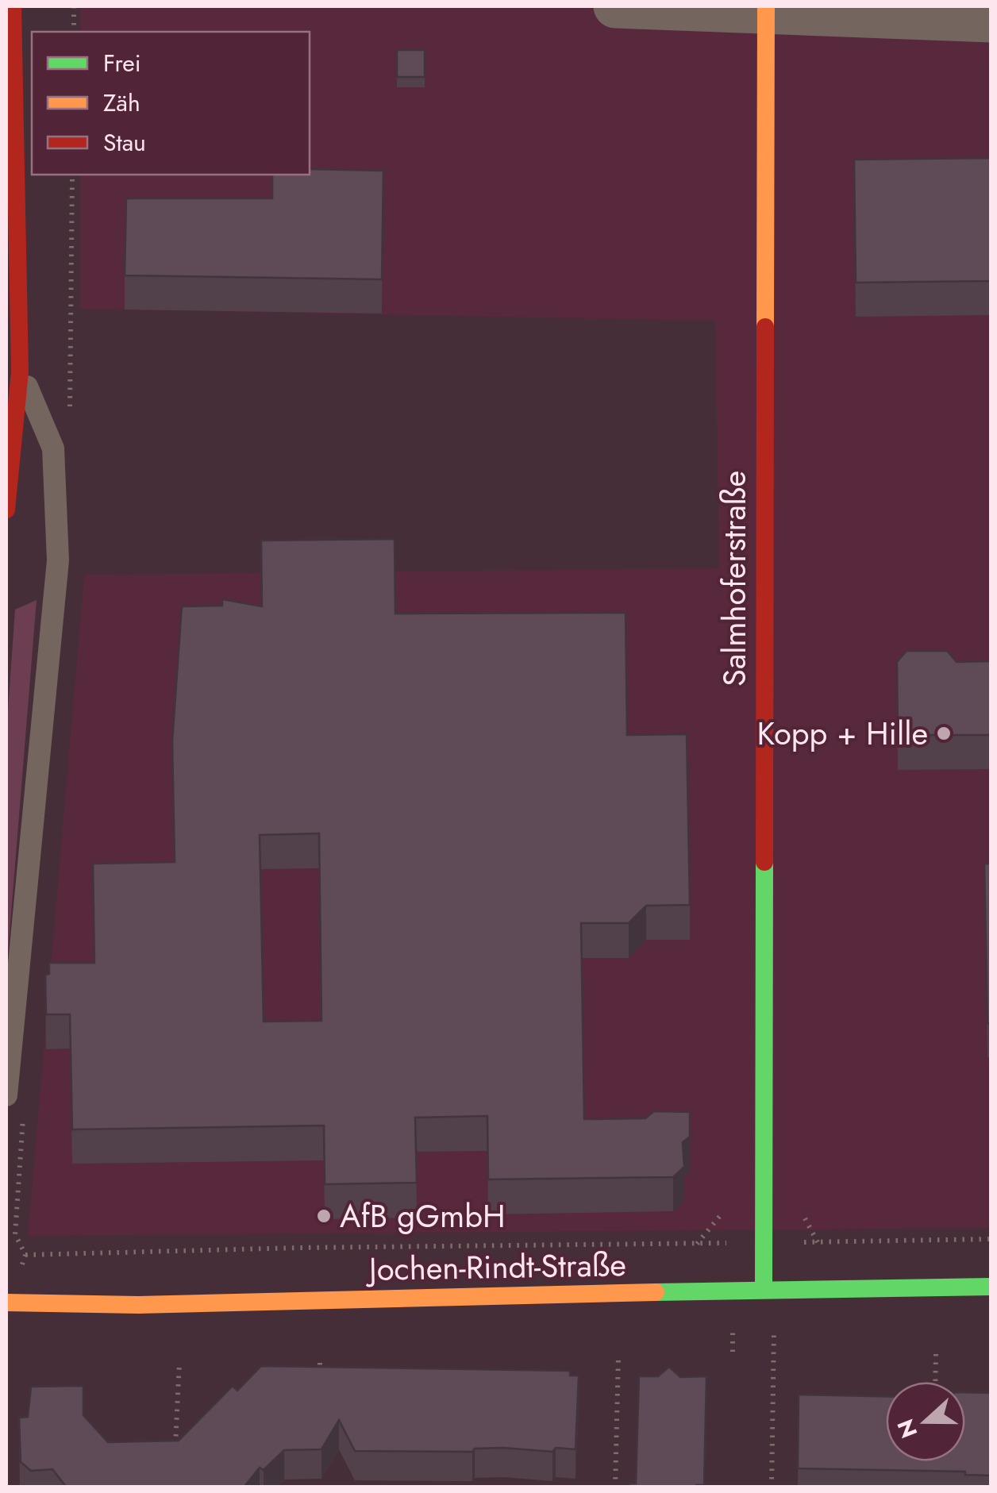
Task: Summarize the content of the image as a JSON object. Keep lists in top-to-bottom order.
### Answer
{
  "streets": {
    "street": ["Salmhoferstraße", "Jochen-Rindt-Straße"]
  },
  "crossings": [
    ["Salmhoferstraße", "Jochen-Rindt-Straße"]
  ],
  "places": ["Kopp + Hille", "AfB gGmbH"],
  "legend": ["Frei", "Zäh", "Stau"],
  "north": "left"
}
